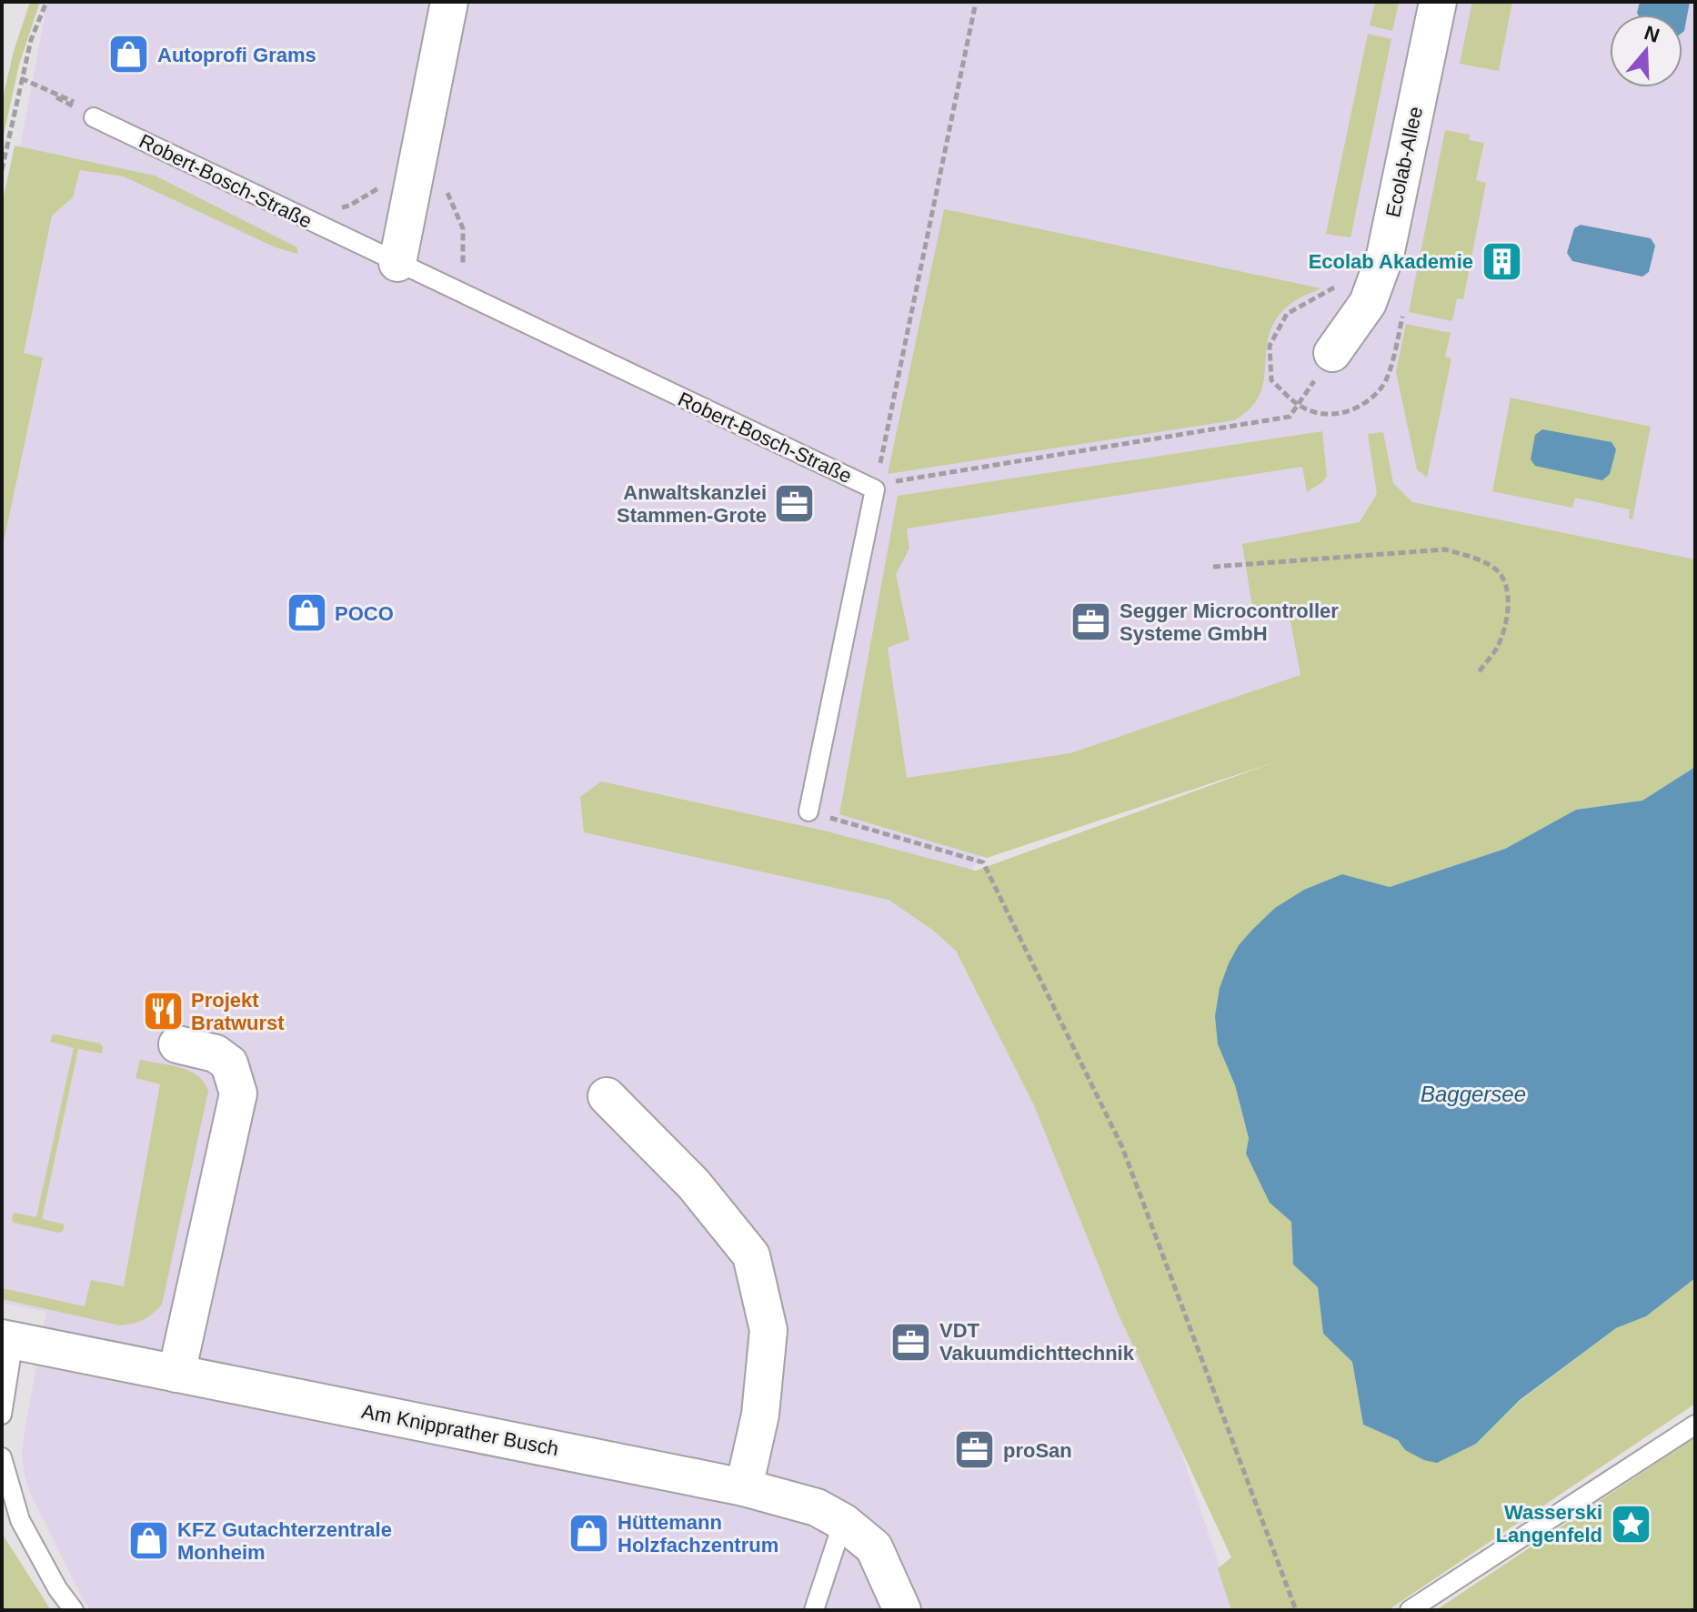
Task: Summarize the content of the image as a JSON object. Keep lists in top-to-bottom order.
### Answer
{
  "streets": {
    "street": ["Ecolab-Allee", "Am Knipprather Busch"],
    "lane": ["Robert-Bosch-Straße"]
  },
  "water": ["Baggersee"],
  "places": {
    "shop": [
      "Autoprofi Grams",
      "POCO",
      "Hüttemann Holzfachzentrum",
      "KFZ Gutachterzentrale Monheim"
    ],
    "building": ["Ecolab Akademie"],
    "office": [
      "Anwaltskanzlei Stammen-Grote",
      "Segger Microcontroller Systeme GmbH",
      "VDT Vakuumdichttechnik",
      "proSan"
    ],
    "restaurant": ["Projekt Bratwurst"],
    "place": ["Wasserski Langenfeld"]
  },
  "north": "top"
}
